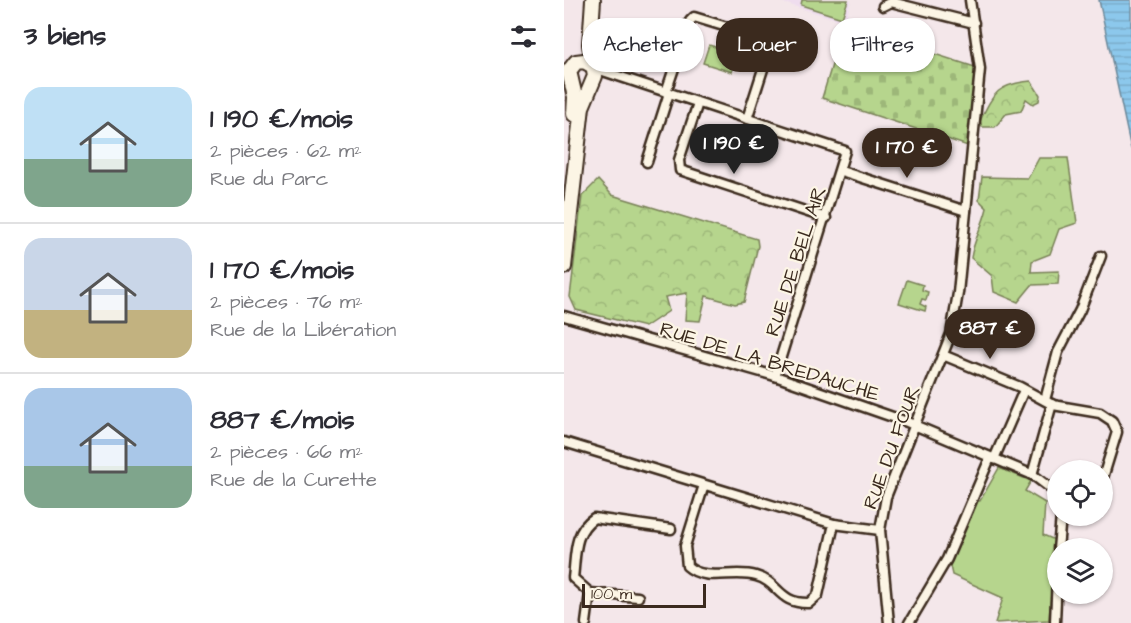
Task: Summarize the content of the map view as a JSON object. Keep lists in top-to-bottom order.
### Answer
{
  "streets": {
    "street": ["RUE DE BEL AIR", "RUE DE LA BREDAUCHE", "RUE DU FOUR"]
  },
  "crossings": [
    ["RUE DE BEL AIR", "RUE DE LA BREDAUCHE"],
    ["RUE DE LA BREDAUCHE", "RUE DU FOUR"]
  ],
  "scale_bar": "100 m",
  "page": {
    "heading": "3 biens",
    "chip": ["Acheter", "Louer", "Filtres"],
    "list": [
      {
        "name": "1 190 €/mois",
        "note": "2 pièces · 62 m² · Rue du Parc"
      },
      {
        "name": "1 170 €/mois",
        "note": "2 pièces · 76 m² · Rue de la Libération"
      },
      {
        "name": "887 €/mois",
        "note": "2 pièces · 66 m² · Rue de la Curette"
      }
    ],
    "price": ["1 190 €", "1 170 €", "887 €"],
    "scale": "100 m"
  }
}
